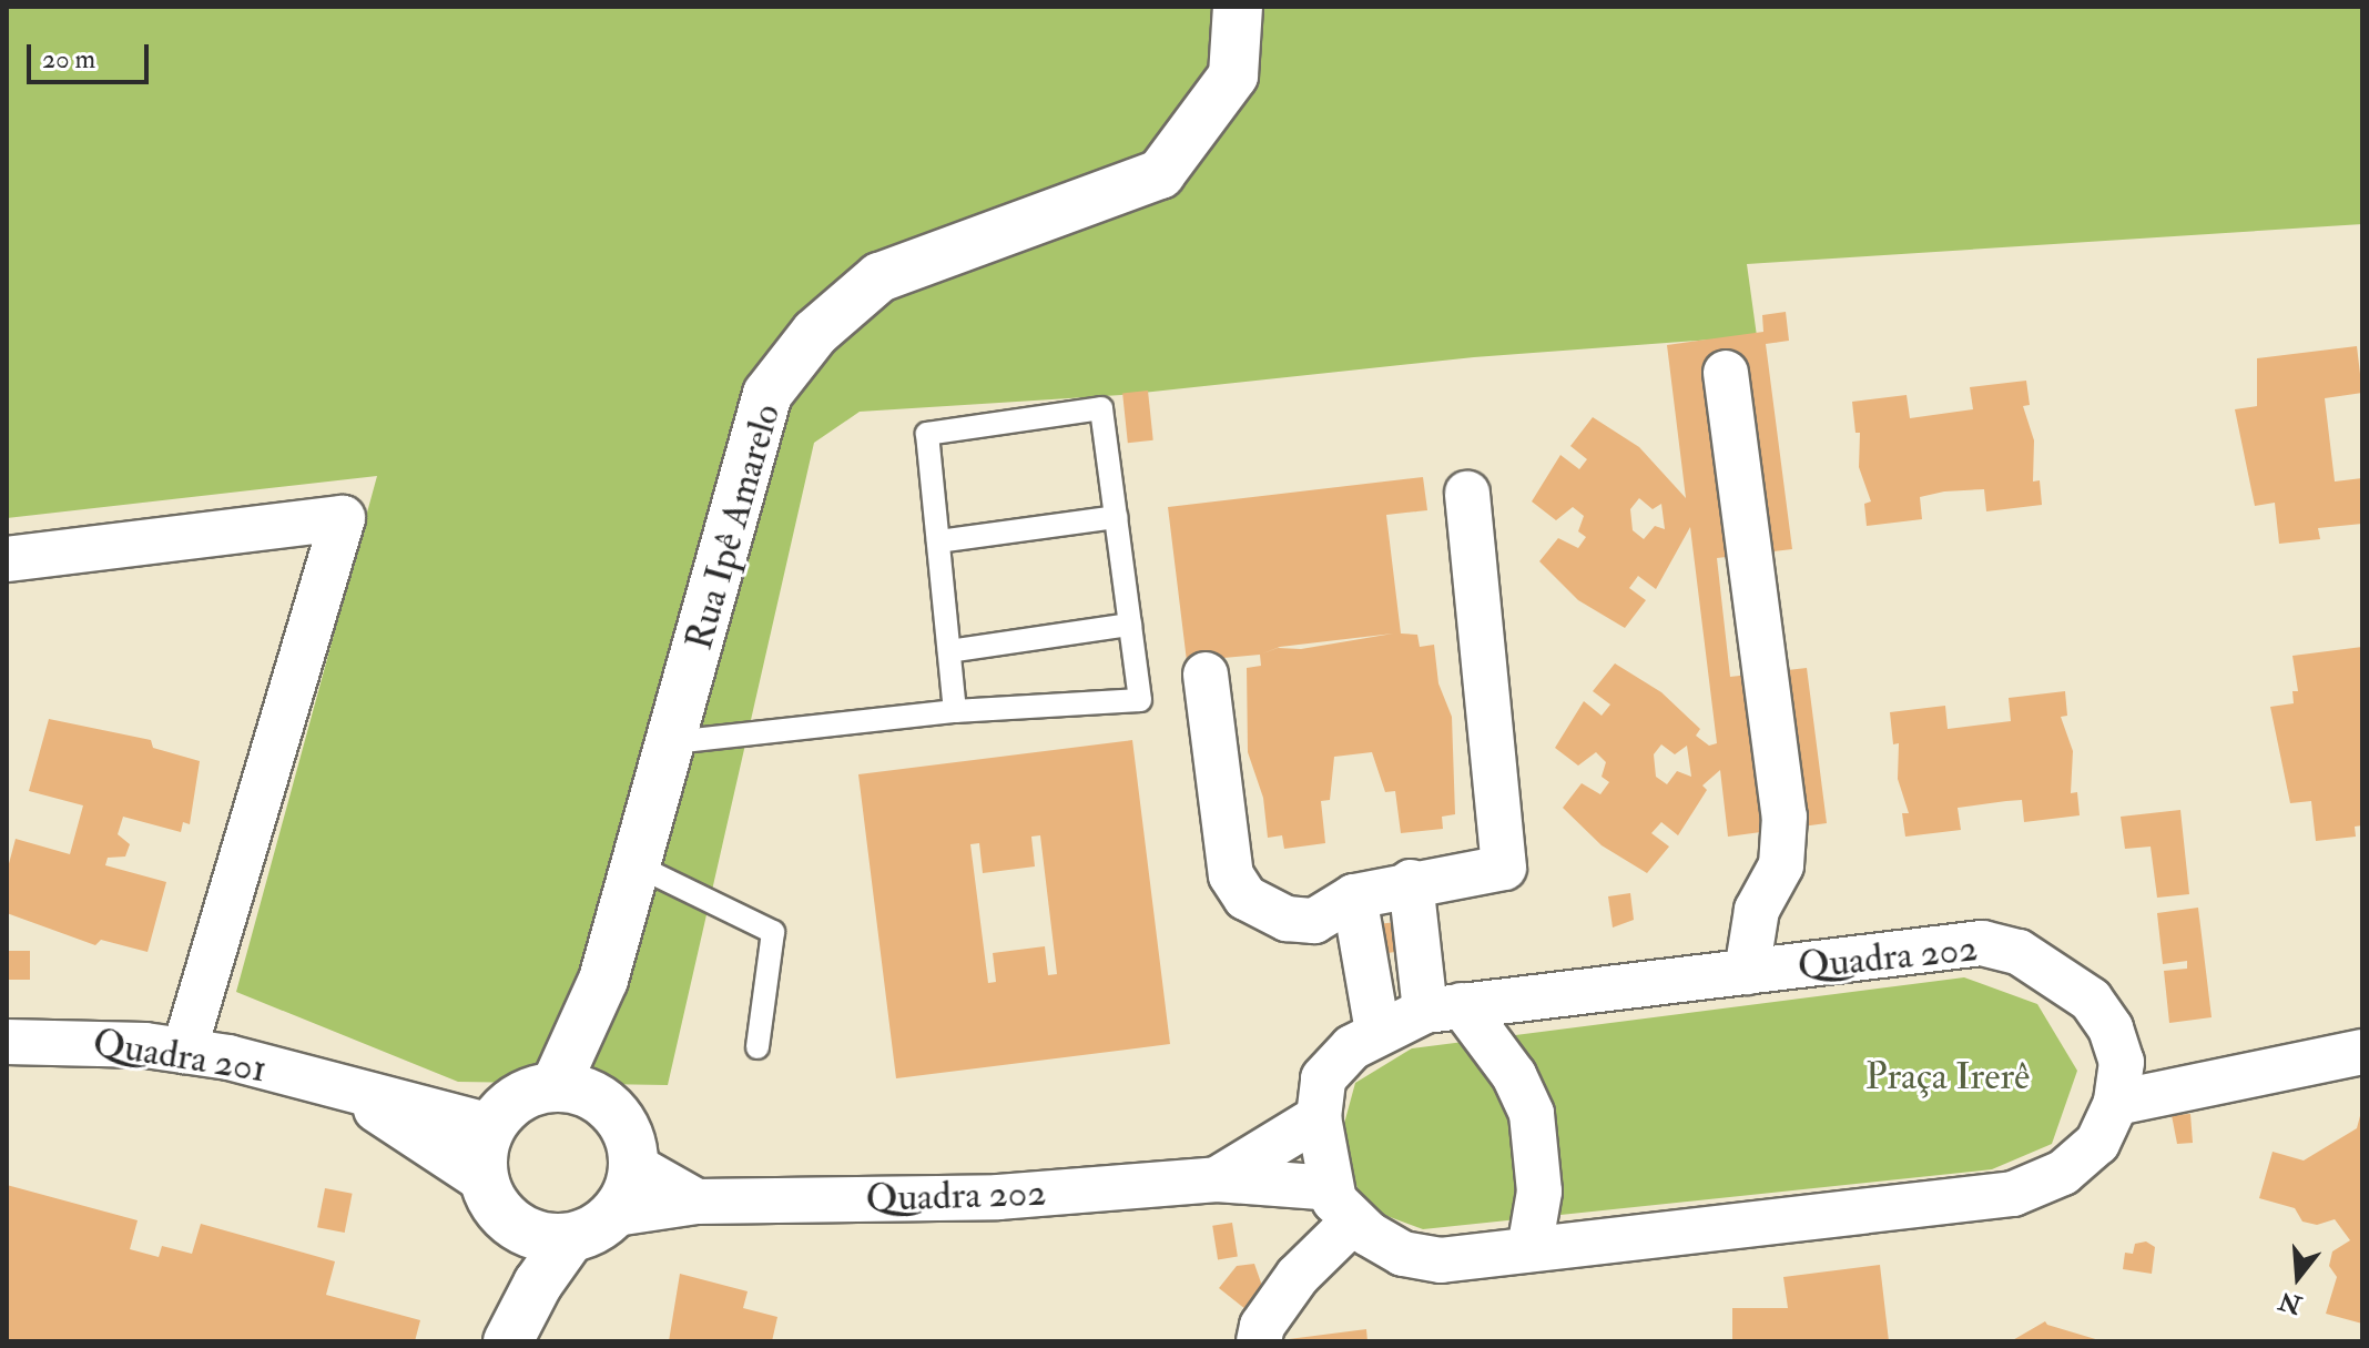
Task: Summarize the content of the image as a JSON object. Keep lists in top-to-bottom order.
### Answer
{
  "streets": {
    "street": ["Rua Ipê Amarelo", "Quadra 202", "Quadra 201"]
  },
  "crossings": [
    ["Rua Ipê Amarelo", "Quadra 202"],
    ["Rua Ipê Amarelo", "Quadra 201"],
    ["Quadra 202", "Quadra 201"]
  ],
  "parks": ["Praça Irerê"],
  "scale_bar": "20 m",
  "north": "bottom"
}
